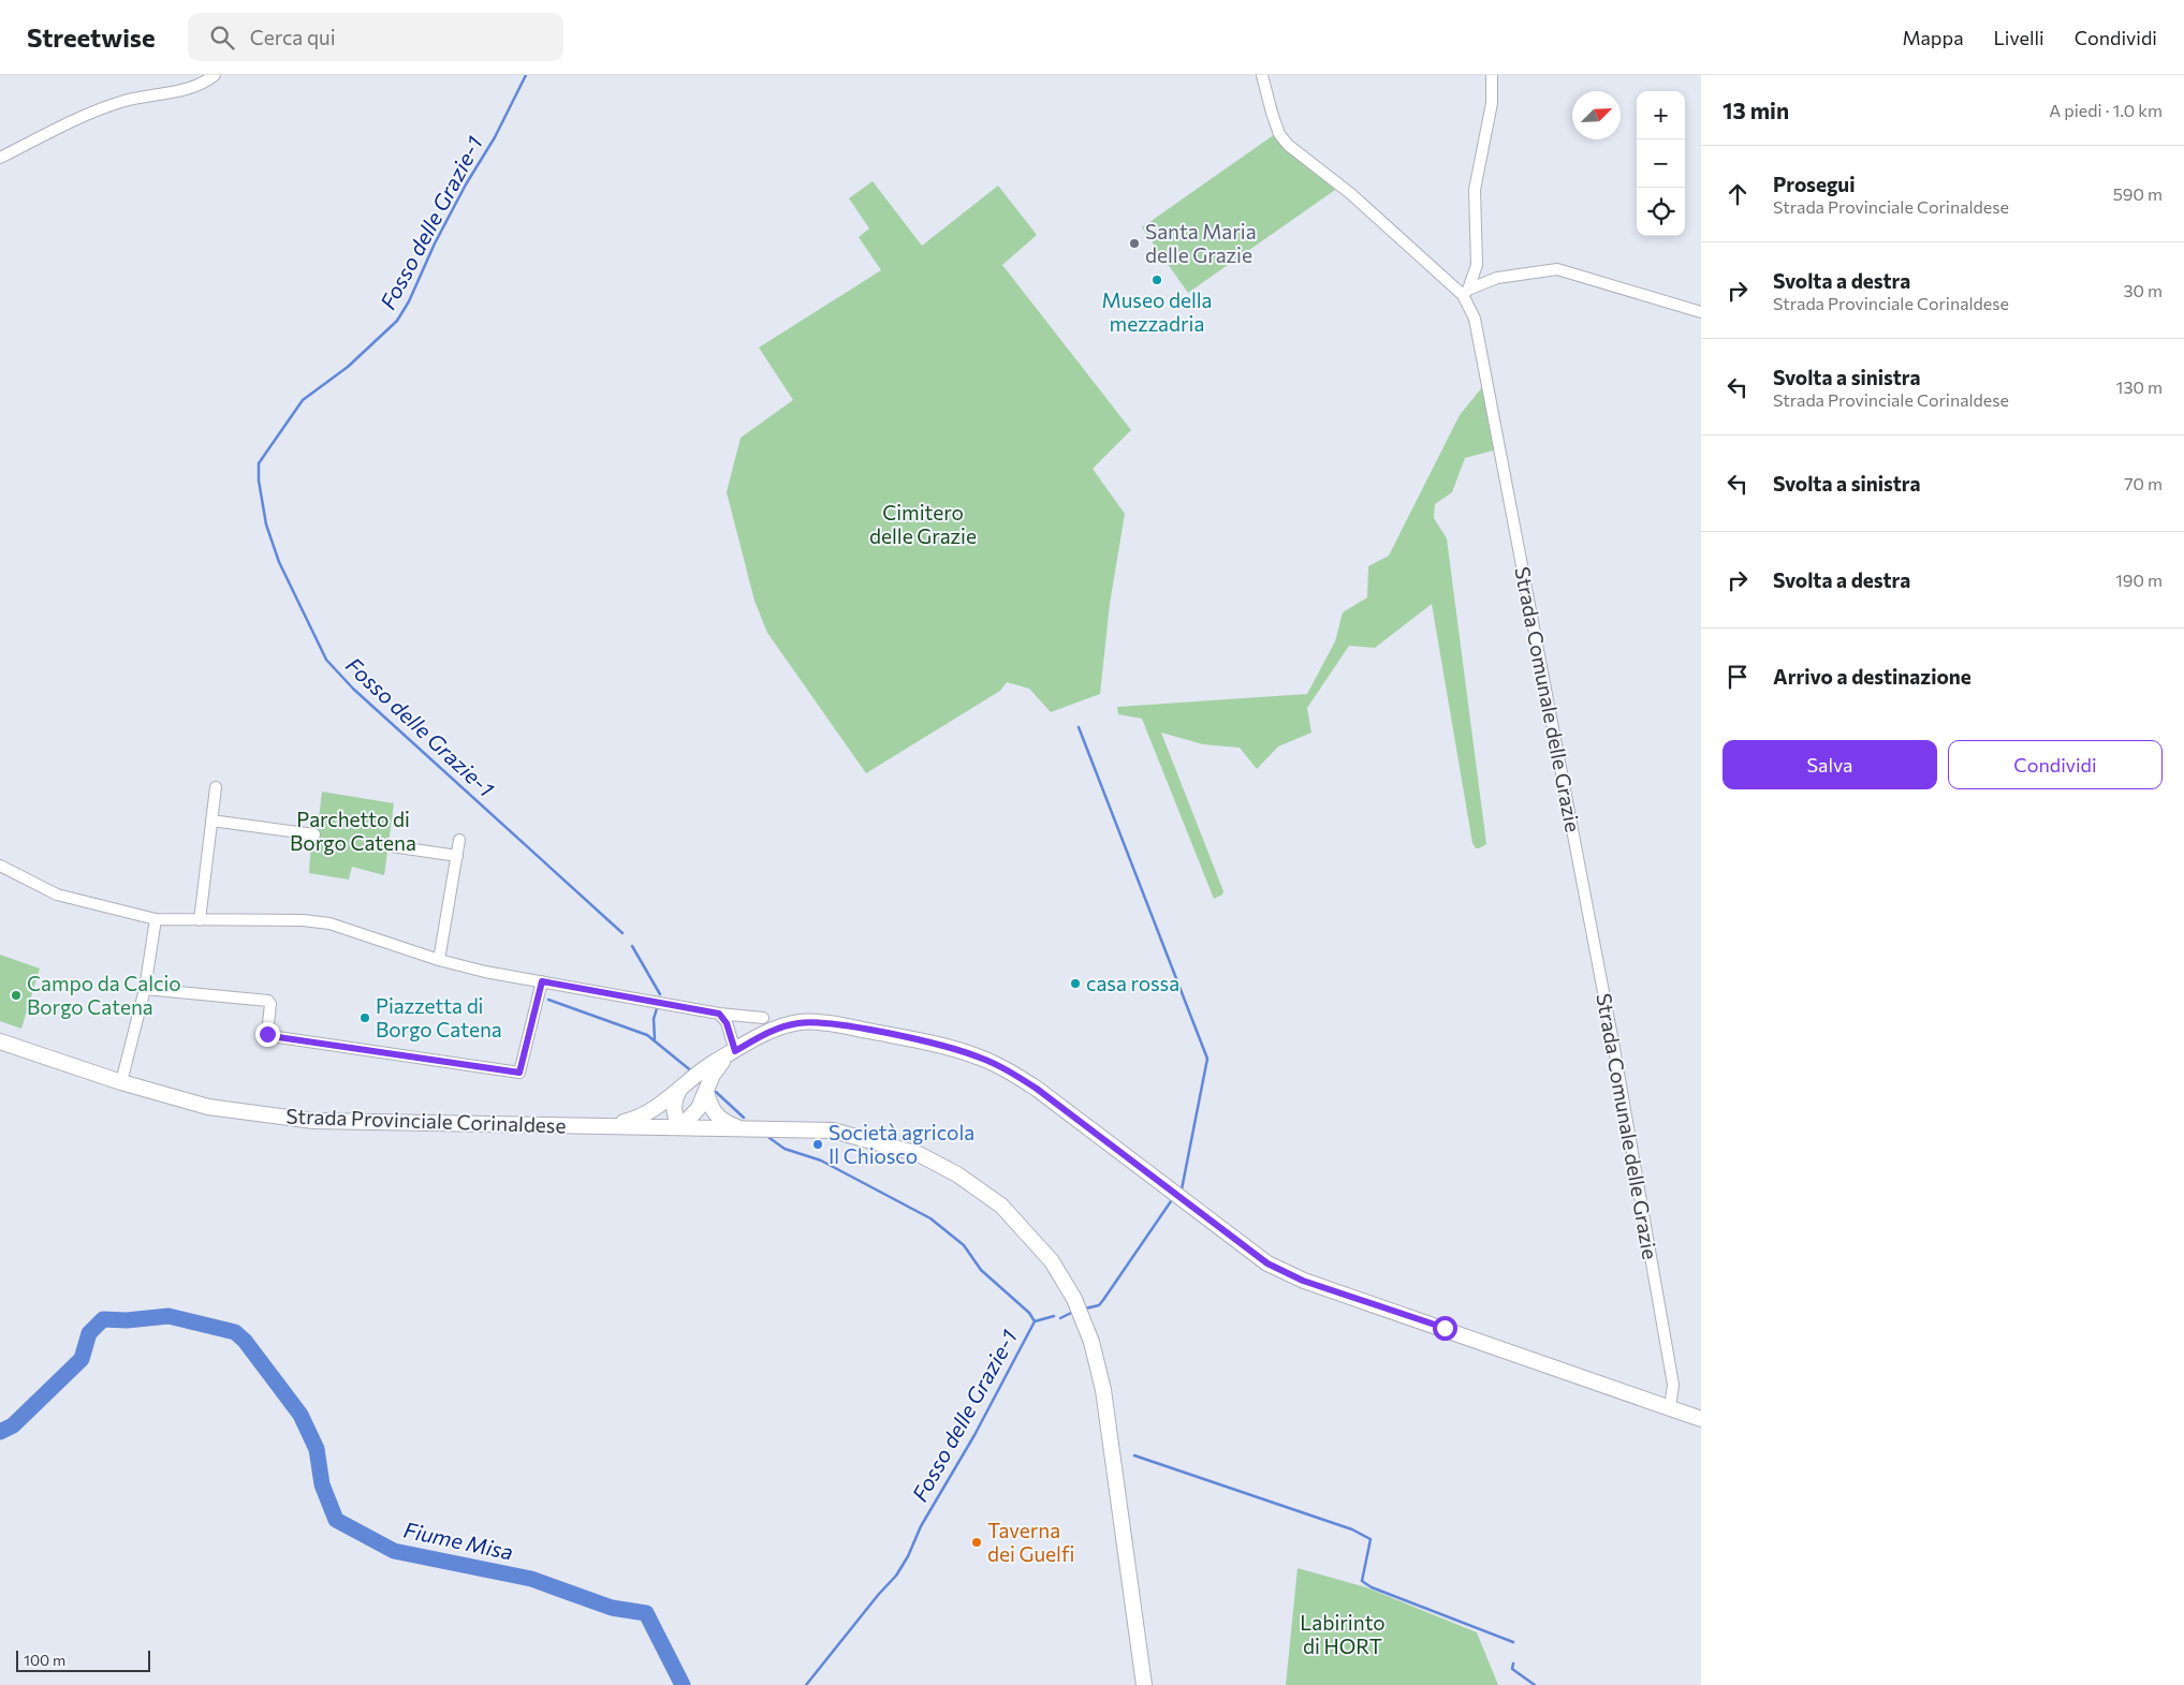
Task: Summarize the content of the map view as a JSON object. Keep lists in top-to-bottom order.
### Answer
{
  "streets": {
    "main road": ["Strada Provinciale Corinaldese"],
    "street": ["Strada Comunale delle Grazie"]
  },
  "crossings": [
    ["Strada Comunale delle Grazie", "Strada Provinciale Corinaldese"]
  ],
  "water": ["Fosso delle Grazie-1", "Fiume Misa"],
  "parks": ["Cimitero delle Grazie", "Parchetto di Borgo Catena", "Labirinto di HORT"],
  "places": [
    "Santa Maria delle Grazie",
    "Museo della mezzadria",
    "casa rossa",
    "Campo da Calcio Borgo Catena",
    "Piazzetta di Borgo Catena",
    "Società agricola Il Chiosco",
    "Taverna dei Guelfi"
  ],
  "scale_bar": "100 m",
  "north": "top right",
  "page": {
    "header": "Streetwise",
    "search": "Cerca qui",
    "nav": ["Mappa", "Livelli", "Condividi"],
    "heading": ["13 min", "A piedi · 1.0 km"],
    "map_buttons": ["+", "−"],
    "list": [
      ["Prosegui", "Strada Provinciale Corinaldese", "590 m"],
      ["Svolta a destra", "Strada Provinciale Corinaldese", "30 m"],
      ["Svolta a sinistra", "Strada Provinciale Corinaldese", "130 m"],
      ["Svolta a sinistra", "70 m"],
      ["Svolta a destra", "190 m"],
      "Arrivo a destinazione"
    ],
    "buttons": ["Salva", "Condividi"],
    "scale": "100 m"
  }
}
